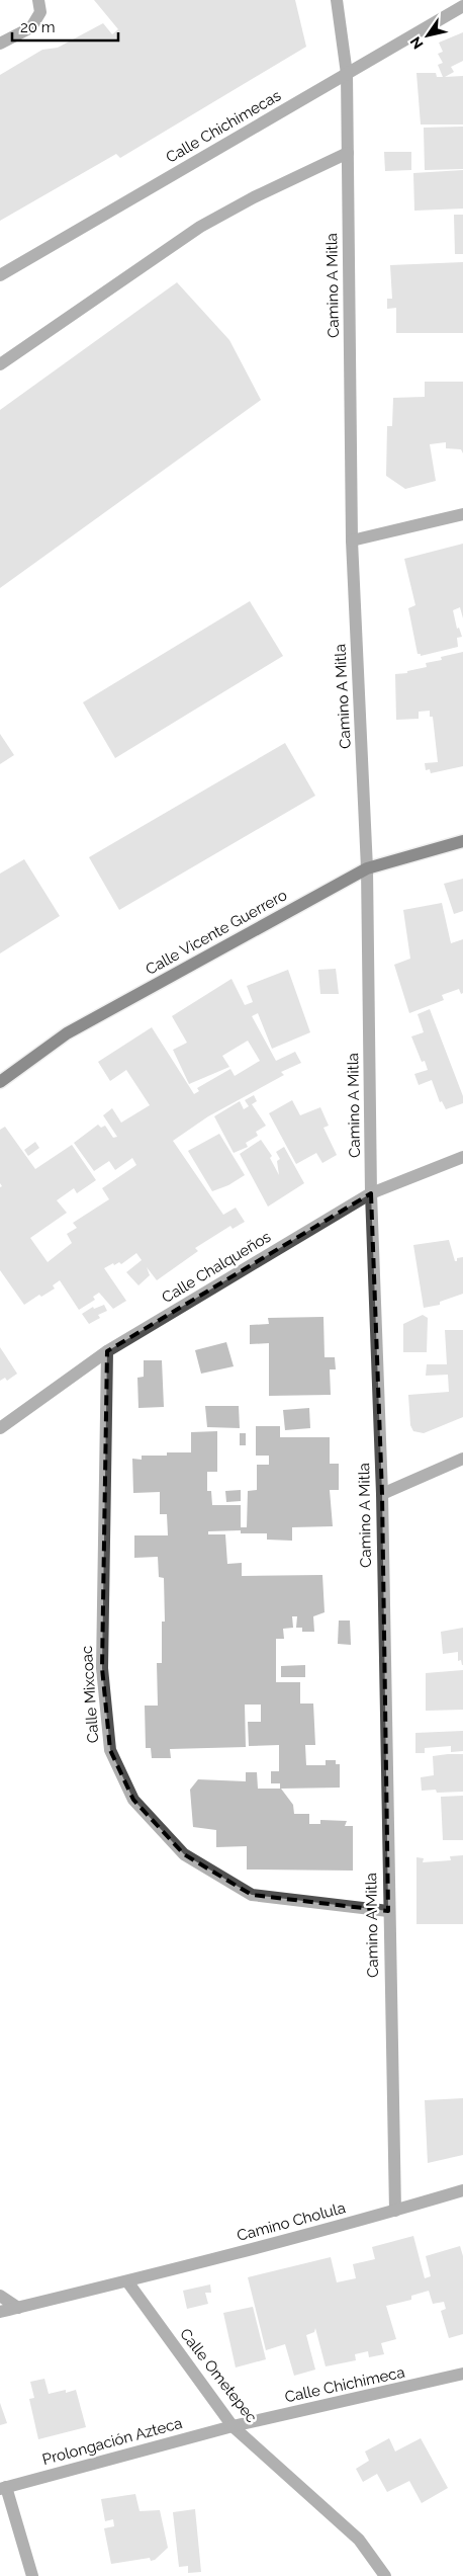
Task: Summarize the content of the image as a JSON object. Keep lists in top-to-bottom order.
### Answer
{
  "streets": {
    "main road": ["Calle Vicente Guerrero"],
    "street": [
      "Calle Chichimecas",
      "Camino A Mitla",
      "Calle Chalqueños",
      "Calle Mixcoac",
      "Camino Cholula",
      "Calle Ometepec",
      "Calle Chichimeca",
      "Prolongación Azteca"
    ]
  },
  "crossings": [
    ["Calle Chichimecas", "Camino A Mitla"],
    ["Camino A Mitla", "Calle Vicente Guerrero"],
    ["Camino A Mitla", "Calle Chalqueños"],
    ["Camino A Mitla", "Calle Mixcoac"],
    ["Camino A Mitla", "Camino Cholula"],
    ["Calle Chalqueños", "Calle Mixcoac"],
    ["Camino Cholula", "Calle Ometepec"],
    ["Calle Ometepec", "Calle Chichimeca"],
    ["Calle Ometepec", "Prolongación Azteca"],
    ["Calle Chichimeca", "Prolongación Azteca"]
  ],
  "scale_bar": "20 m",
  "north": "bottom left"
}
